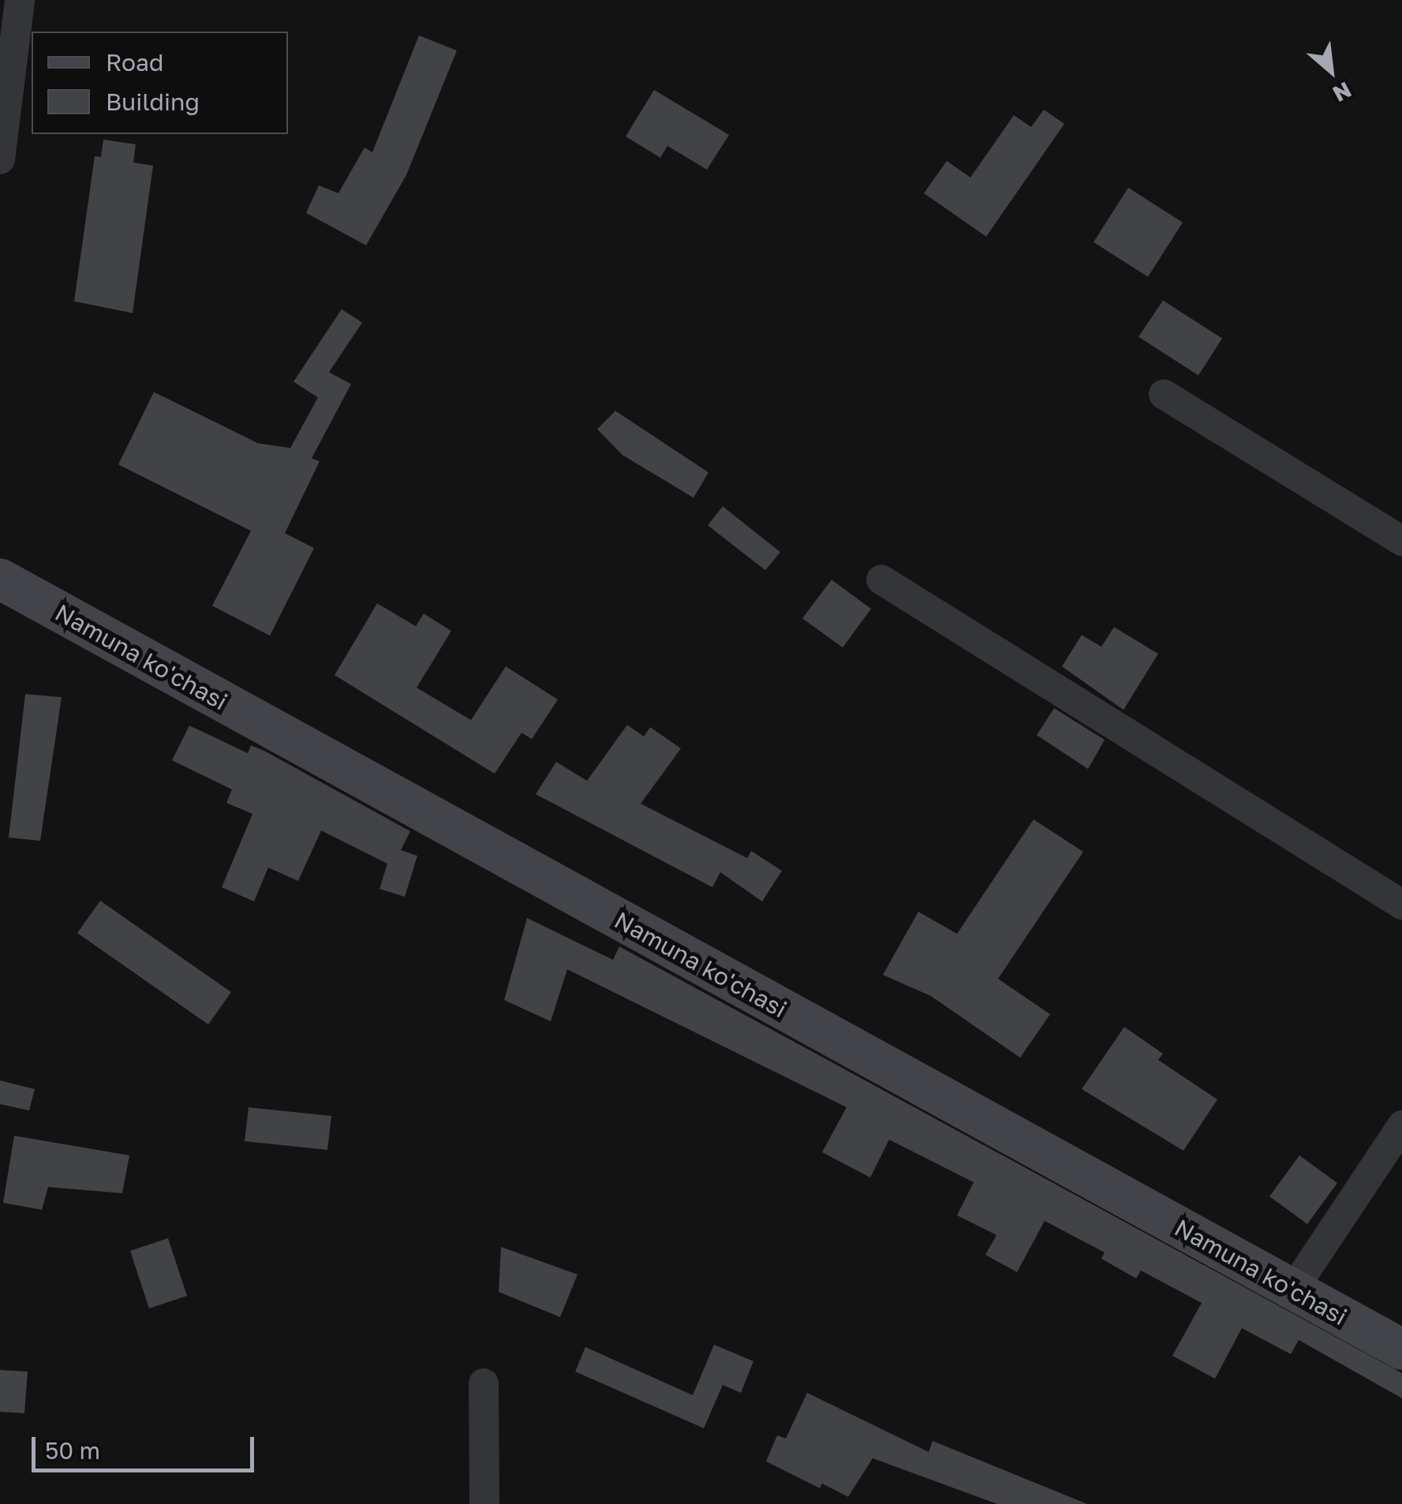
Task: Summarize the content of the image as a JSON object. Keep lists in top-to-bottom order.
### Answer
{
  "streets": {
    "main road": ["Namuna ko'chasi"]
  },
  "legend": ["Road", "Building"],
  "scale_bar": "50 m",
  "north": "bottom right"
}
